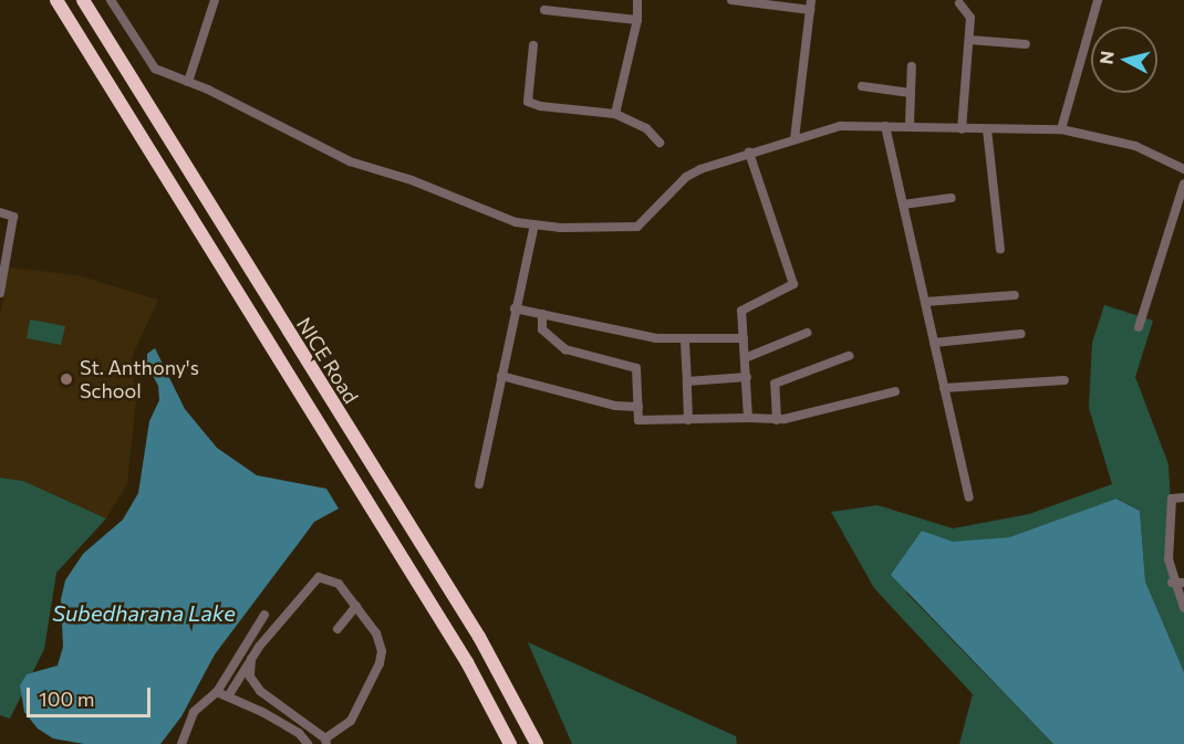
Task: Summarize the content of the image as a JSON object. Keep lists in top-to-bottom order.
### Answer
{
  "streets": {
    "highway": ["NICE Road"]
  },
  "water": ["Subedharana Lake"],
  "places": ["St. Anthony's School"],
  "scale_bar": "100 m",
  "north": "left"
}
